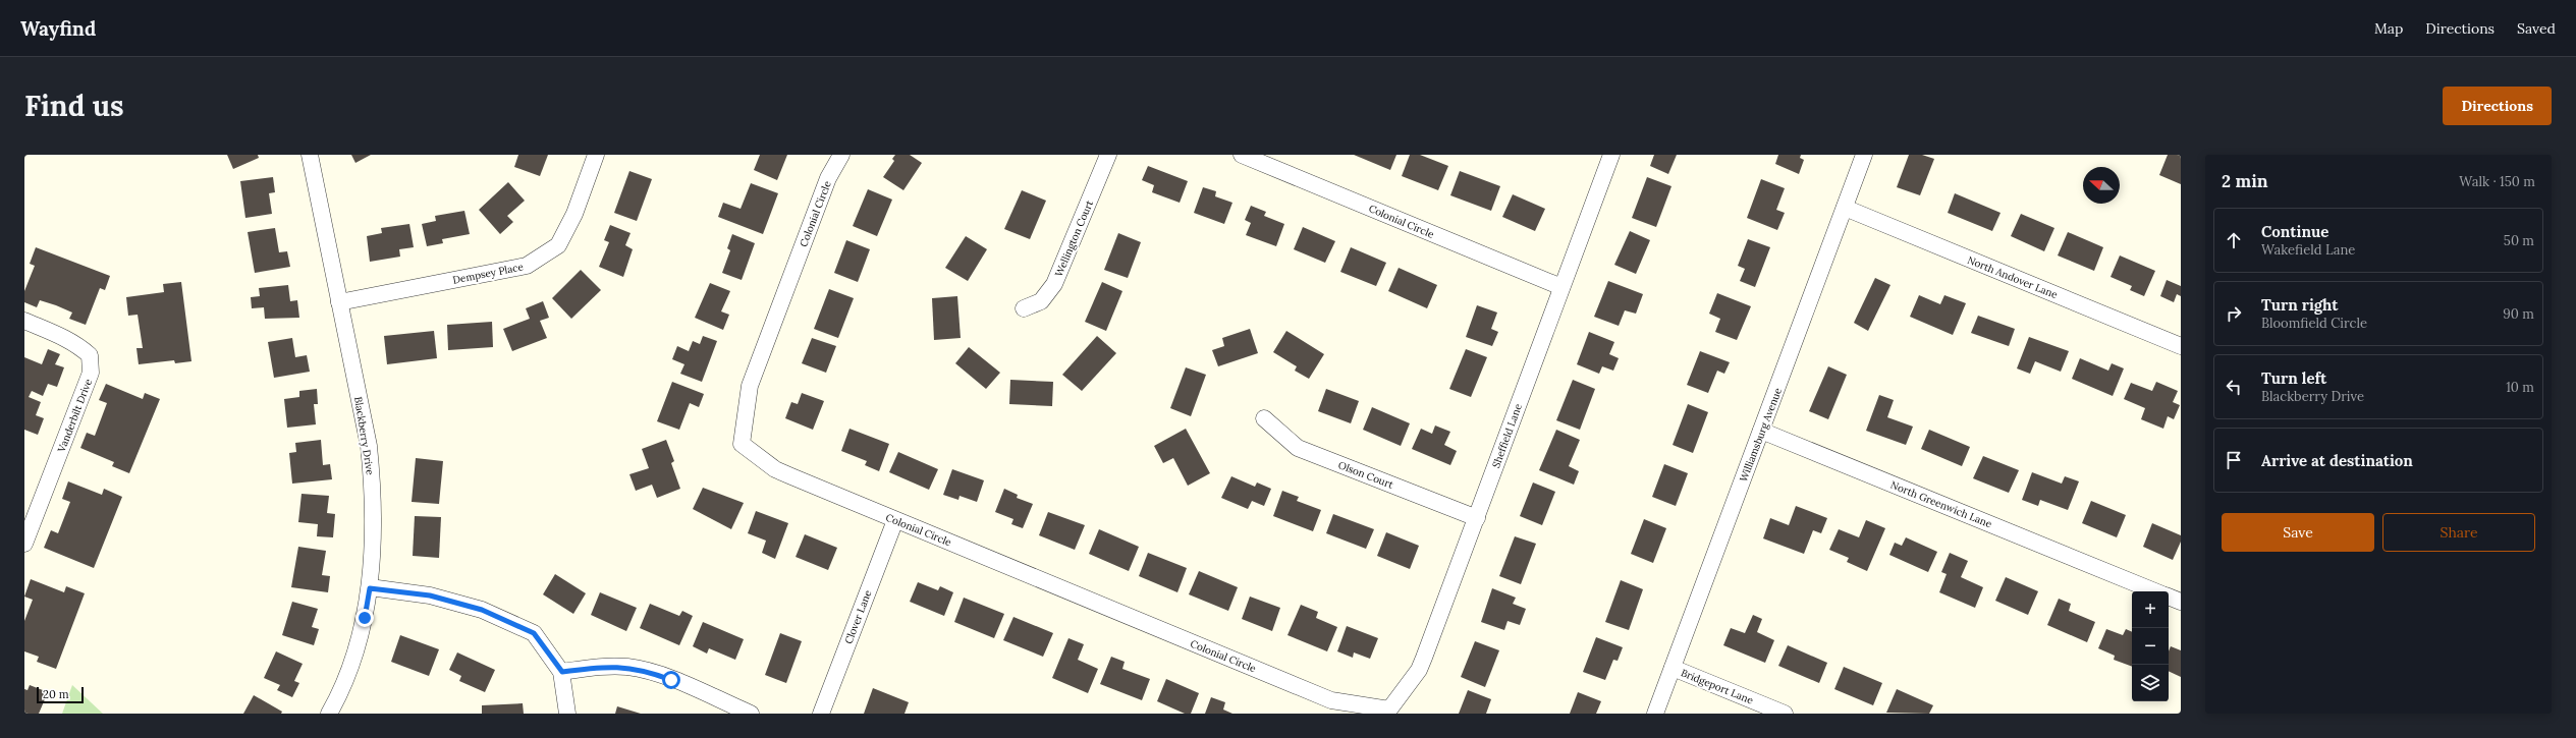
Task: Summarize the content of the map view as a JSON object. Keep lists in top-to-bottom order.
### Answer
{
  "streets": {
    "street": [
      "Colonial Circle",
      "Wellington Court",
      "Dempsey Place",
      "North Andover Lane",
      "Vanderbilt Drive",
      "Williamsburg Avenue",
      "Blackberry Drive",
      "Sheffield Lane",
      "Olson Court",
      "North Greenwich Lane",
      "Clover Lane",
      "Bridgeport Lane"
    ]
  },
  "crossings": [
    ["Colonial Circle", "Sheffield Lane"],
    ["Colonial Circle", "Clover Lane"],
    ["Dempsey Place", "Blackberry Drive"],
    ["North Andover Lane", "Williamsburg Avenue"],
    ["Williamsburg Avenue", "North Greenwich Lane"],
    ["Williamsburg Avenue", "Bridgeport Lane"],
    ["Sheffield Lane", "Olson Court"]
  ],
  "scale_bar": "20 m",
  "north": "left",
  "page": {
    "header": "Wayfind",
    "nav": ["Map", "Directions", "Saved"],
    "buttons": [
      "Directions",
      ["Save", "Share"]
    ],
    "title": "Find us",
    "heading": ["2 min", "Walk · 150 m"],
    "list": [
      ["Continue", "Wakefield Lane", "50 m"],
      ["Turn right", "Bloomfield Circle", "90 m"],
      ["Turn left", "Blackberry Drive", "10 m"],
      "Arrive at destination"
    ],
    "map_buttons": ["+", "−"],
    "scale": "20 m"
  }
}
